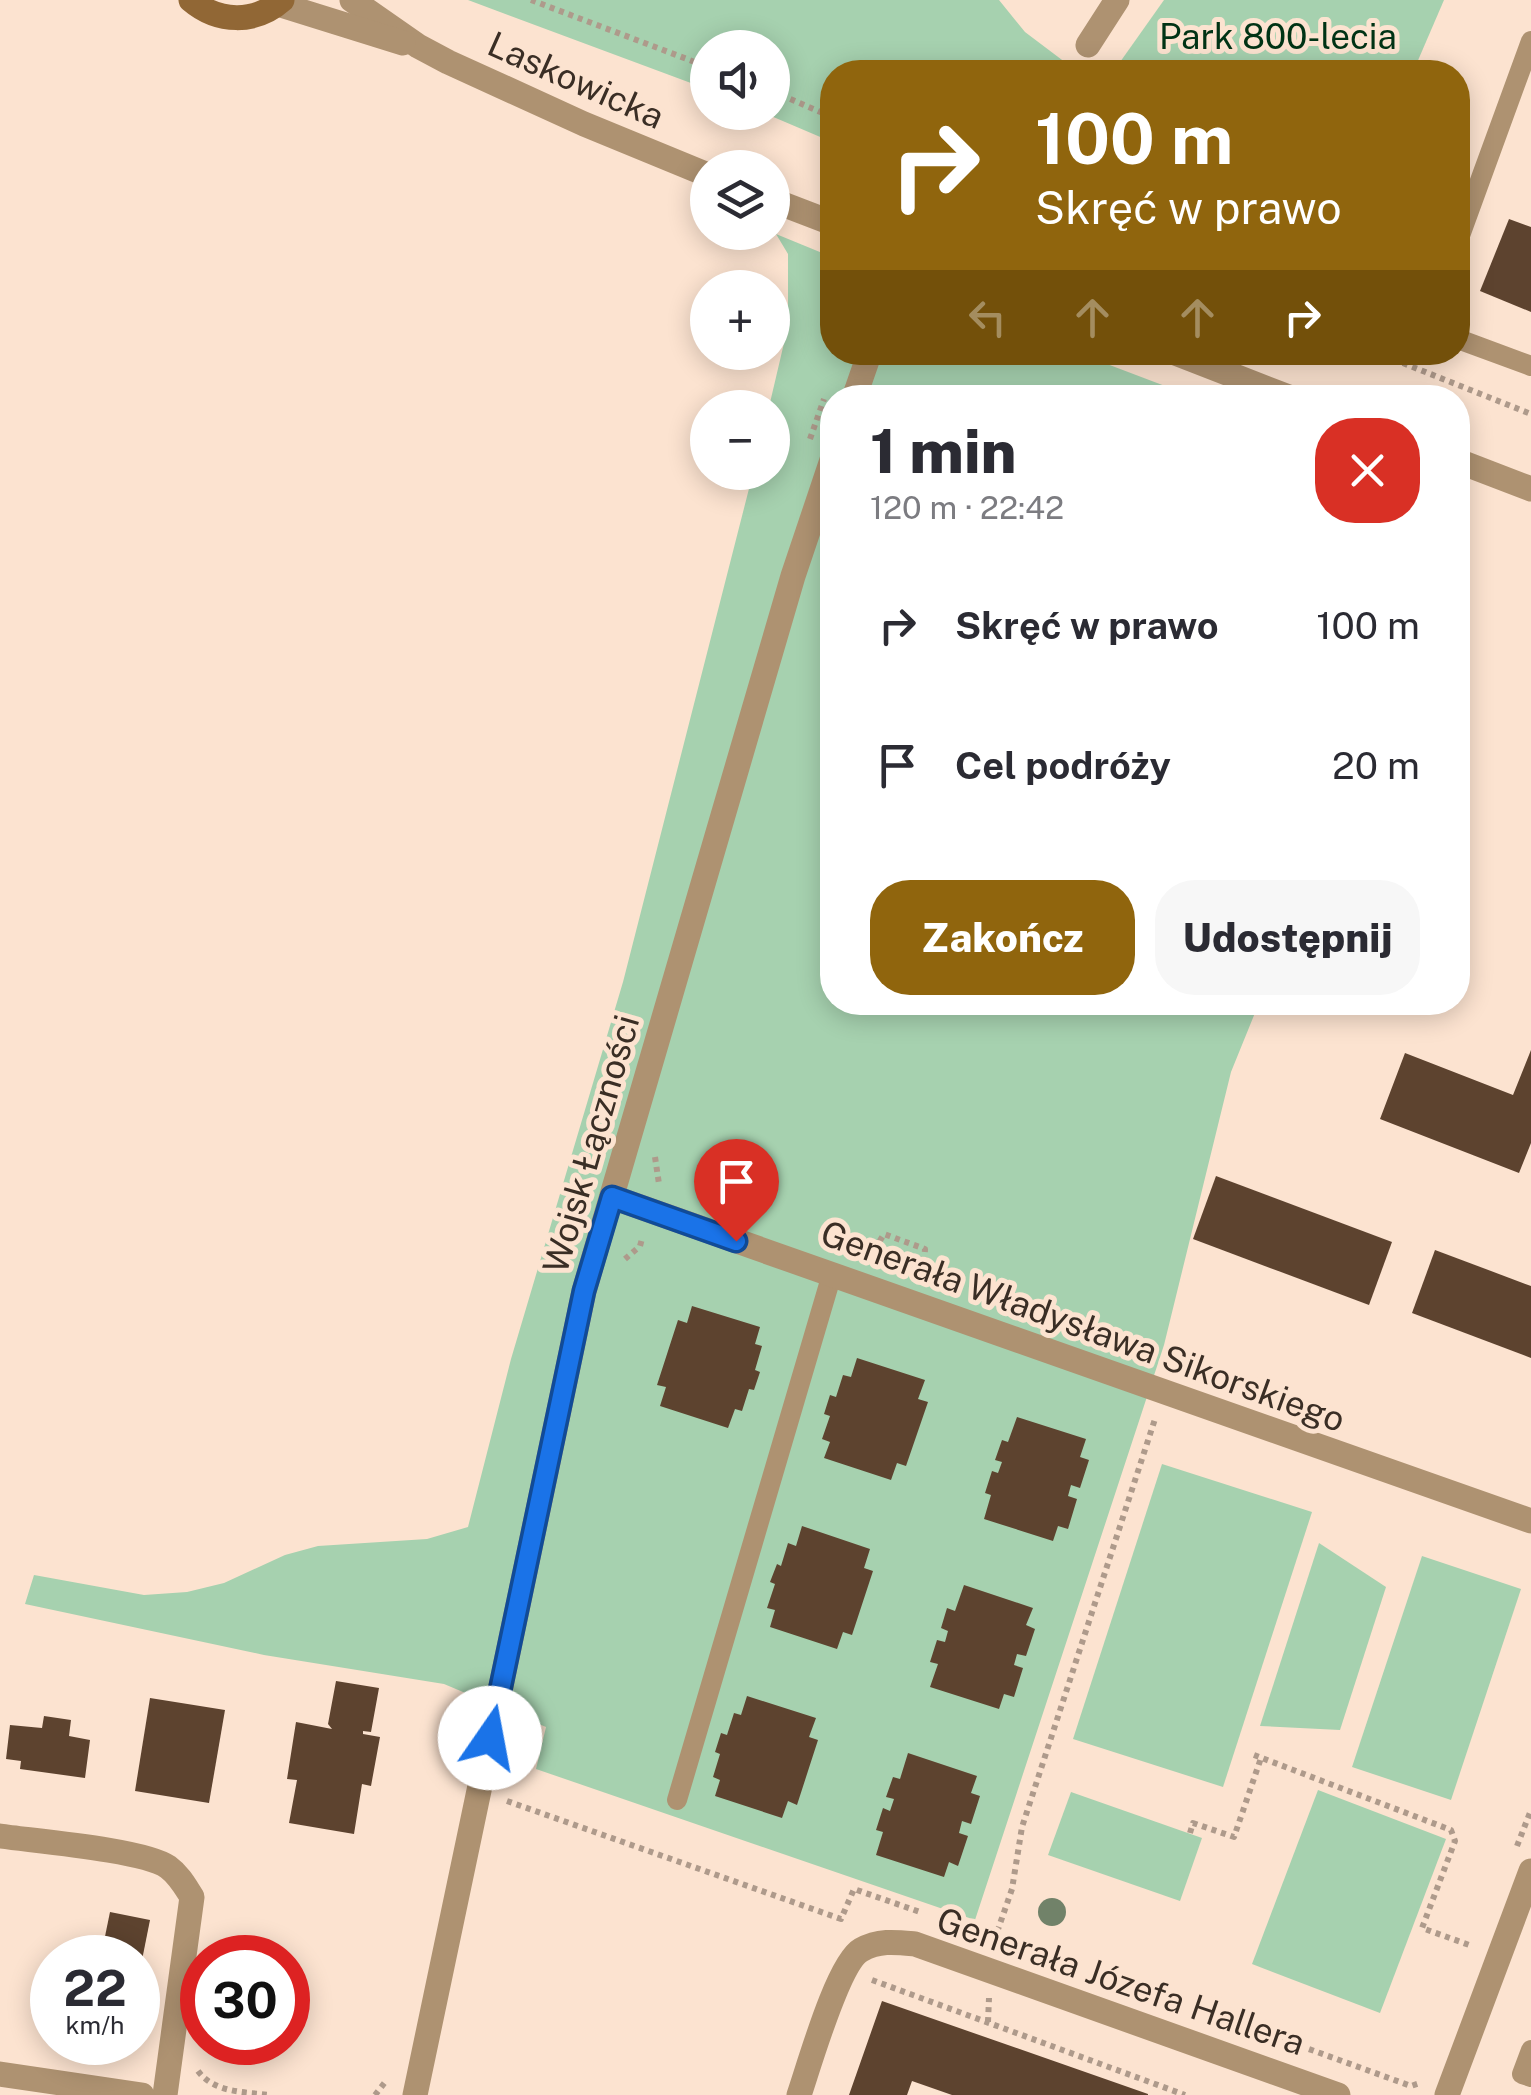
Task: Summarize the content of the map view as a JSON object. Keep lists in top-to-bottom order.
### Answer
{
  "streets": {
    "street": [
      "Laskowicka",
      "Wojsk Łączności",
      "Generała Władysława Sikorskiego",
      "Generała Józefa Hallera"
    ]
  },
  "crossings": [
    ["Wojsk Łączności", "Generała Władysława Sikorskiego"]
  ],
  "parks": ["Park 800-lecia"],
  "page": {
    "map_buttons": ["+", "−"],
    "turn": ["100 m", "Skręć w prawo"],
    "heading": ["1 min", "120 m · 22:42"],
    "list": [
      {
        "name": "Skręć w prawo",
        "value": "100 m"
      },
      {
        "name": "Cel podróży",
        "value": "20 m"
      }
    ],
    "buttons": ["Zakończ", "Udostępnij"],
    "speed": "22 km/h",
    "limit": "30"
  }
}
